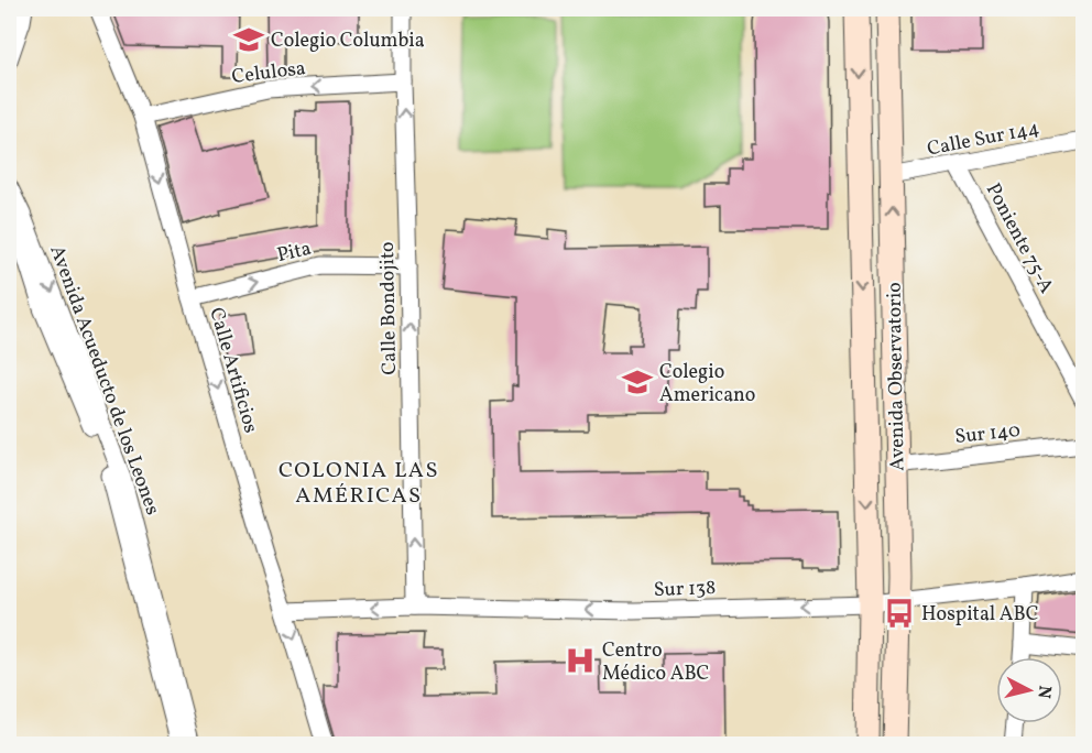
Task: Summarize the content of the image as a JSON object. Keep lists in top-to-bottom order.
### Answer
{
  "streets": {
    "main road": ["Avenida Observatorio"],
    "street": [
      "Celulosa",
      "Calle Sur 144",
      "Poniente 75-A",
      "Pita",
      "Calle Bondojito",
      "Calle Artificios",
      "Avenida Acueducto de los Leones",
      "Sur 140",
      "Sur 138"
    ]
  },
  "crossings": [
    ["Celulosa", "Calle Bondojito"],
    ["Celulosa", "Calle Artificios"],
    ["Calle Sur 144", "Poniente 75-A"],
    ["Calle Sur 144", "Avenida Observatorio"],
    ["Pita", "Calle Bondojito"],
    ["Pita", "Calle Artificios"],
    ["Calle Bondojito", "Sur 138"],
    ["Calle Artificios", "Sur 138"],
    ["Avenida Observatorio", "Sur 140"],
    ["Avenida Observatorio", "Sur 138"]
  ],
  "one_way": [
    "Celulosa",
    "Pita",
    "Calle Bondojito",
    "Calle Artificios",
    "Sur 138"
  ],
  "districts": ["COLONIA LAS AMÉRICAS"],
  "places": {
    "school or university": ["Colegio Columbia", "Colegio Americano"],
    "bus stop": ["Hospital ABC"],
    "hospital": ["Centro Médico ABC"]
  },
  "north": "right"
}
